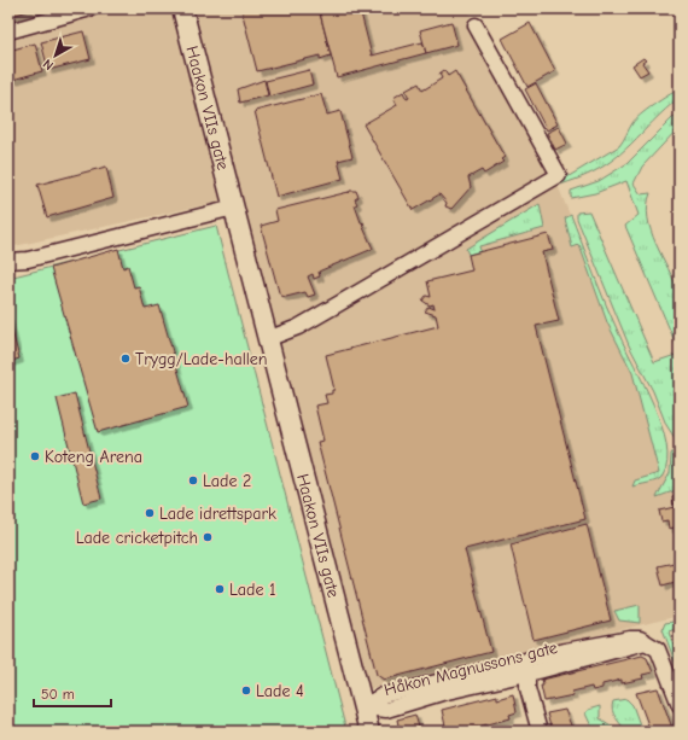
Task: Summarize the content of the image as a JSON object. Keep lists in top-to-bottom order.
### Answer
{
  "streets": {
    "main road": ["Haakon VIIs gate"],
    "street": ["Håkon Magnussons gate"]
  },
  "crossings": [
    ["Haakon VIIs gate", "Håkon Magnussons gate"]
  ],
  "places": [
    "Trygg/Lade-hallen",
    "Koteng Arena",
    "Lade 2",
    "Lade idrettspark",
    "Lade cricketpitch",
    "Lade 1",
    "Lade 4"
  ],
  "scale_bar": "50 m",
  "north": "bottom left"
}
